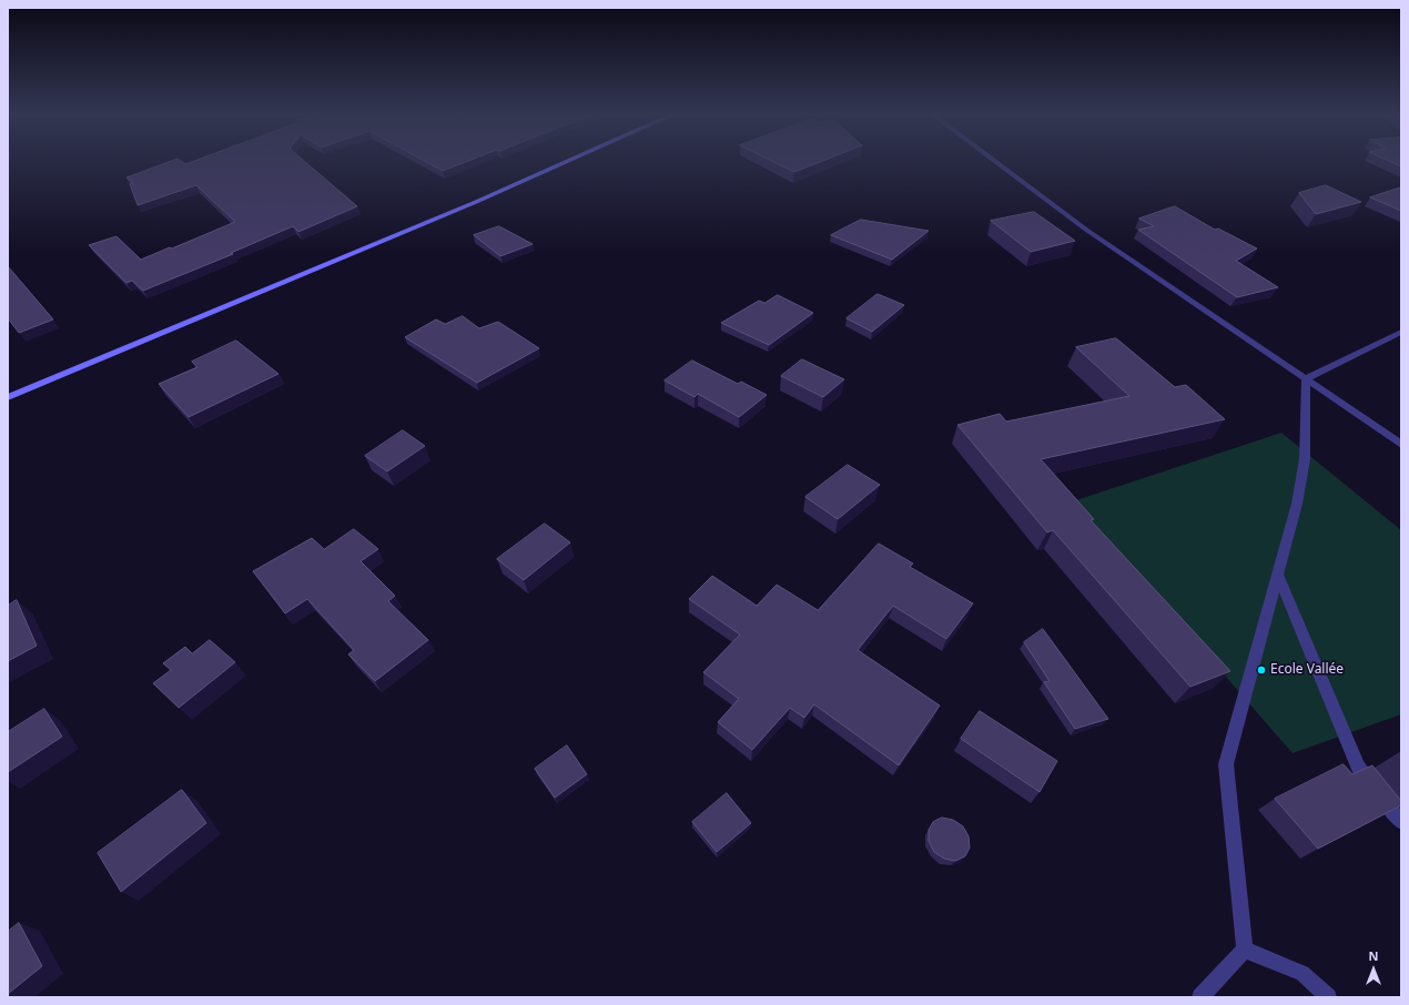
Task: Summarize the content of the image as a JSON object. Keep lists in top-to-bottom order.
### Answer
{
  "places": ["Ecole Vallée"],
  "north": "top"
}
